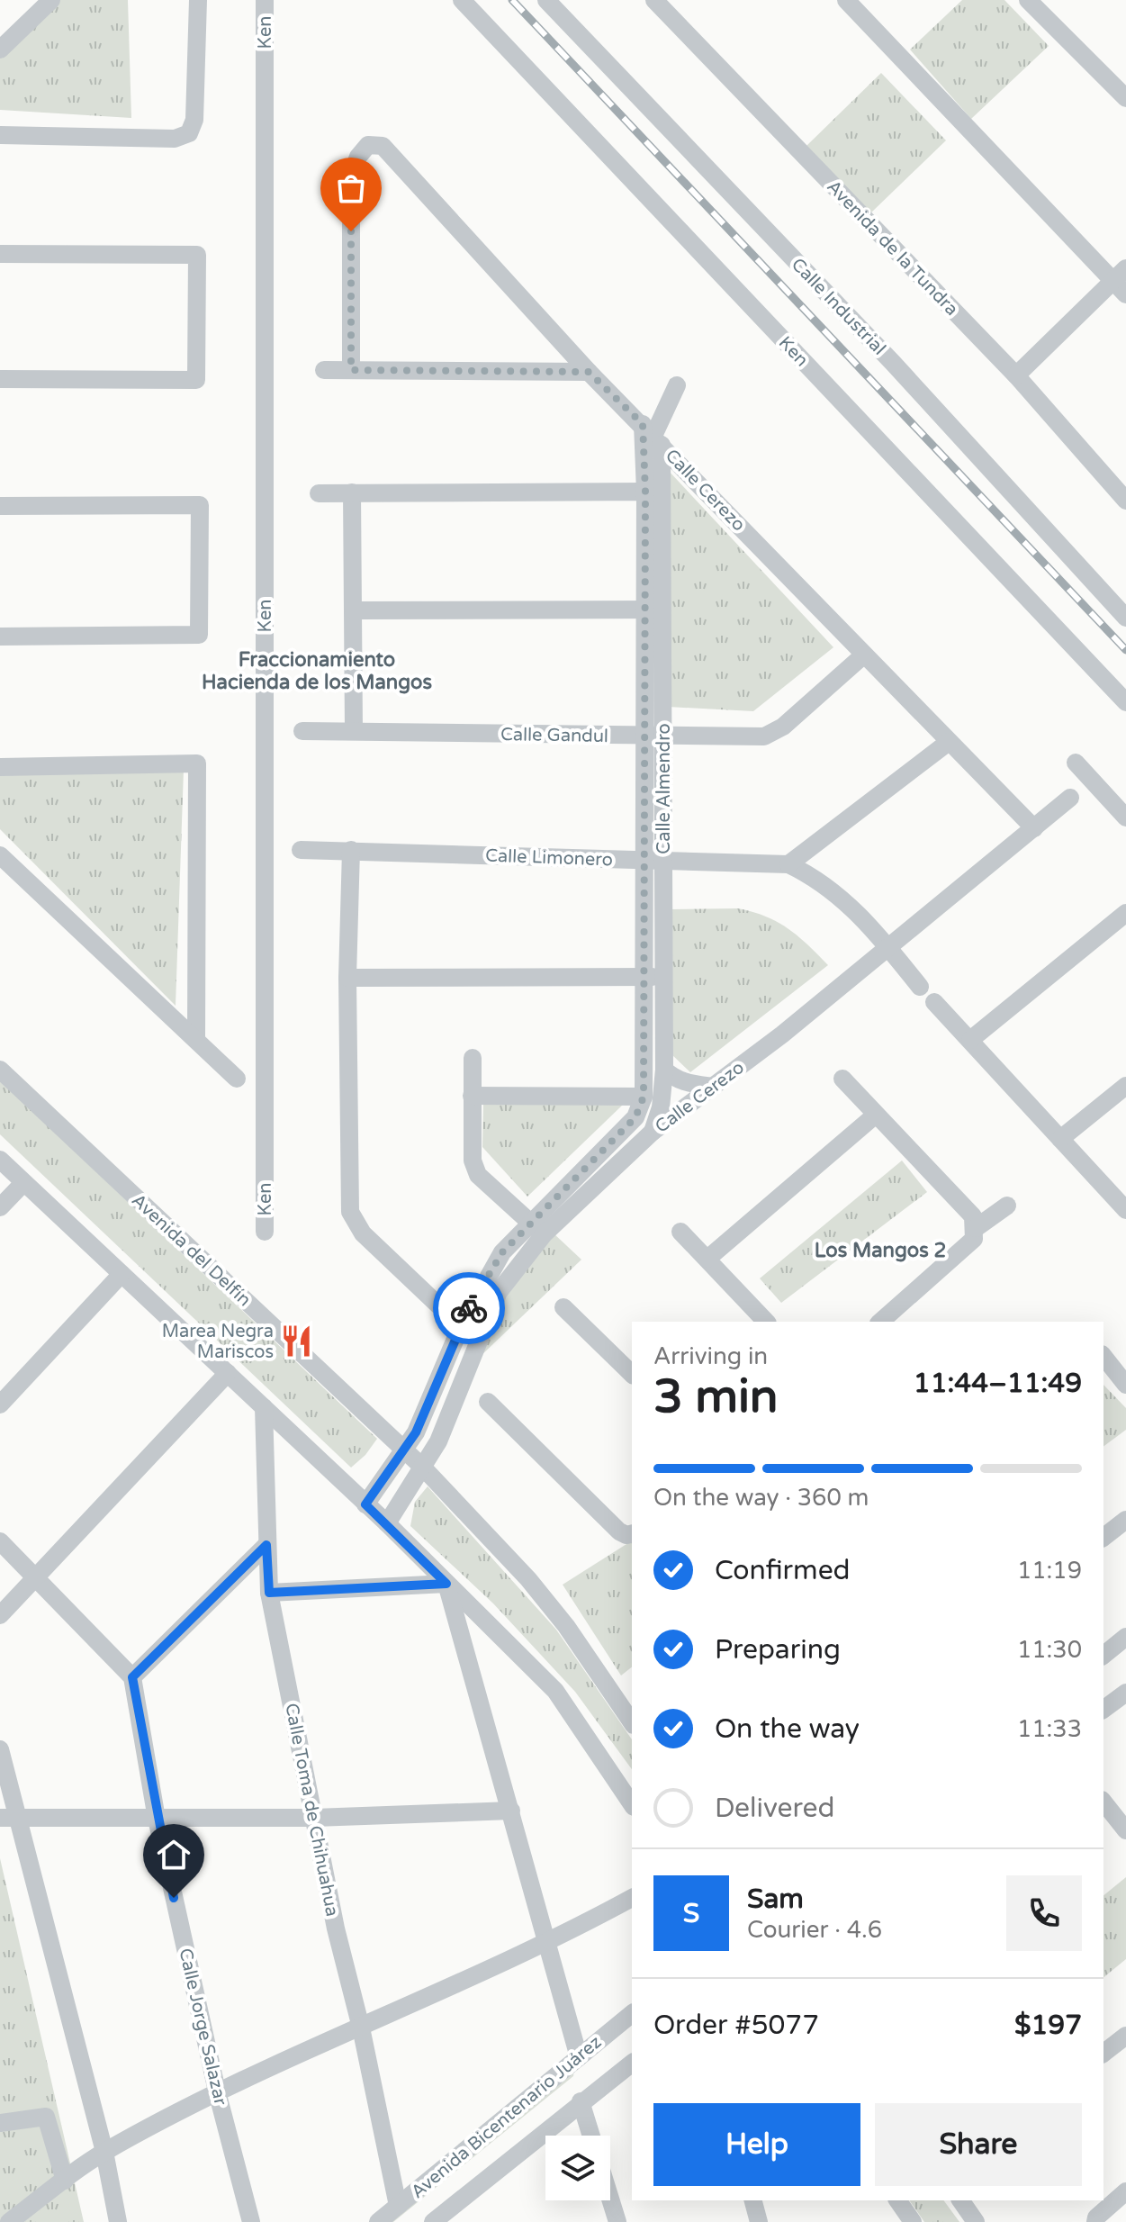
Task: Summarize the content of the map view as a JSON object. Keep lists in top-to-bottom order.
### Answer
{
  "streets": {
    "street": [
      "Ken",
      "Avenida de la Tundra",
      "Calle Industrial",
      "Calle Cerezo",
      "Calle Gandul",
      "Calle Almendro",
      "Calle Limonero",
      "Avenida del Delfín",
      "Calle Toma de Chihuahua",
      "Calle Jorge Salazar",
      "Avenida Bicentenario Juárez"
    ]
  },
  "crossings": [
    ["Calle Cerezo", "Calle Gandul"],
    ["Calle Cerezo", "Calle Almendro"],
    ["Calle Cerezo", "Calle Limonero"],
    ["Calle Cerezo", "Avenida del Delfín"],
    ["Calle Gandul", "Calle Almendro"],
    ["Calle Almendro", "Calle Limonero"],
    ["Calle Toma de Chihuahua", "Avenida Bicentenario Juárez"]
  ],
  "districts": ["Fraccionamiento Hacienda de los Mangos", "Los Mangos 2"],
  "places": {
    "restaurant": ["Marea Negra Mariscos"]
  },
  "page": {
    "heading": ["3 min", "Arriving in", "11:44–11:49"],
    "panel": [
      "Sam",
      "Courier · 4.6",
      "Order #5077",
      "$197"
    ],
    "bar": "On the way · 360 m",
    "list": [
      ["Confirmed", "11:19"],
      ["Preparing", "11:30"],
      ["On the way", "11:33"],
      "Delivered"
    ],
    "round": "S",
    "buttons": ["Help", "Share"]
  }
}
